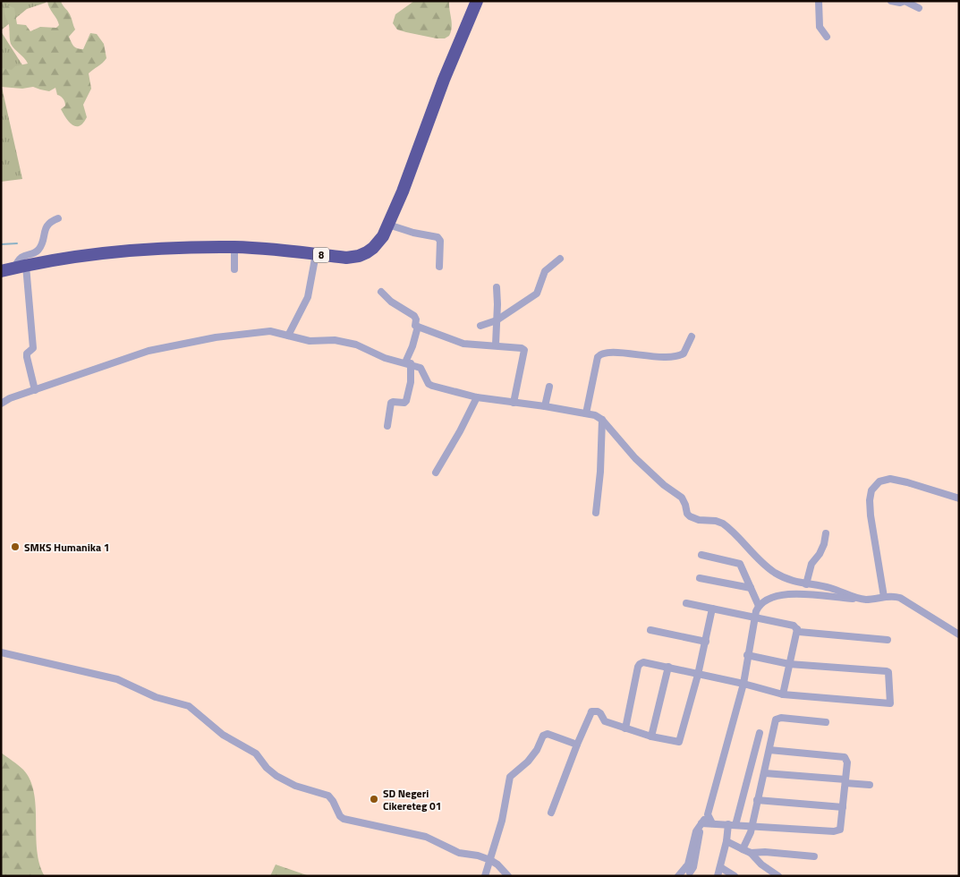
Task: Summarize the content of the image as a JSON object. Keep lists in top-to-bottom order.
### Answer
{
  "streets": {
    "highway": ["8"]
  },
  "places": ["SMKS Humanika 1", "SD Negeri Cikereteg 01"]
}
